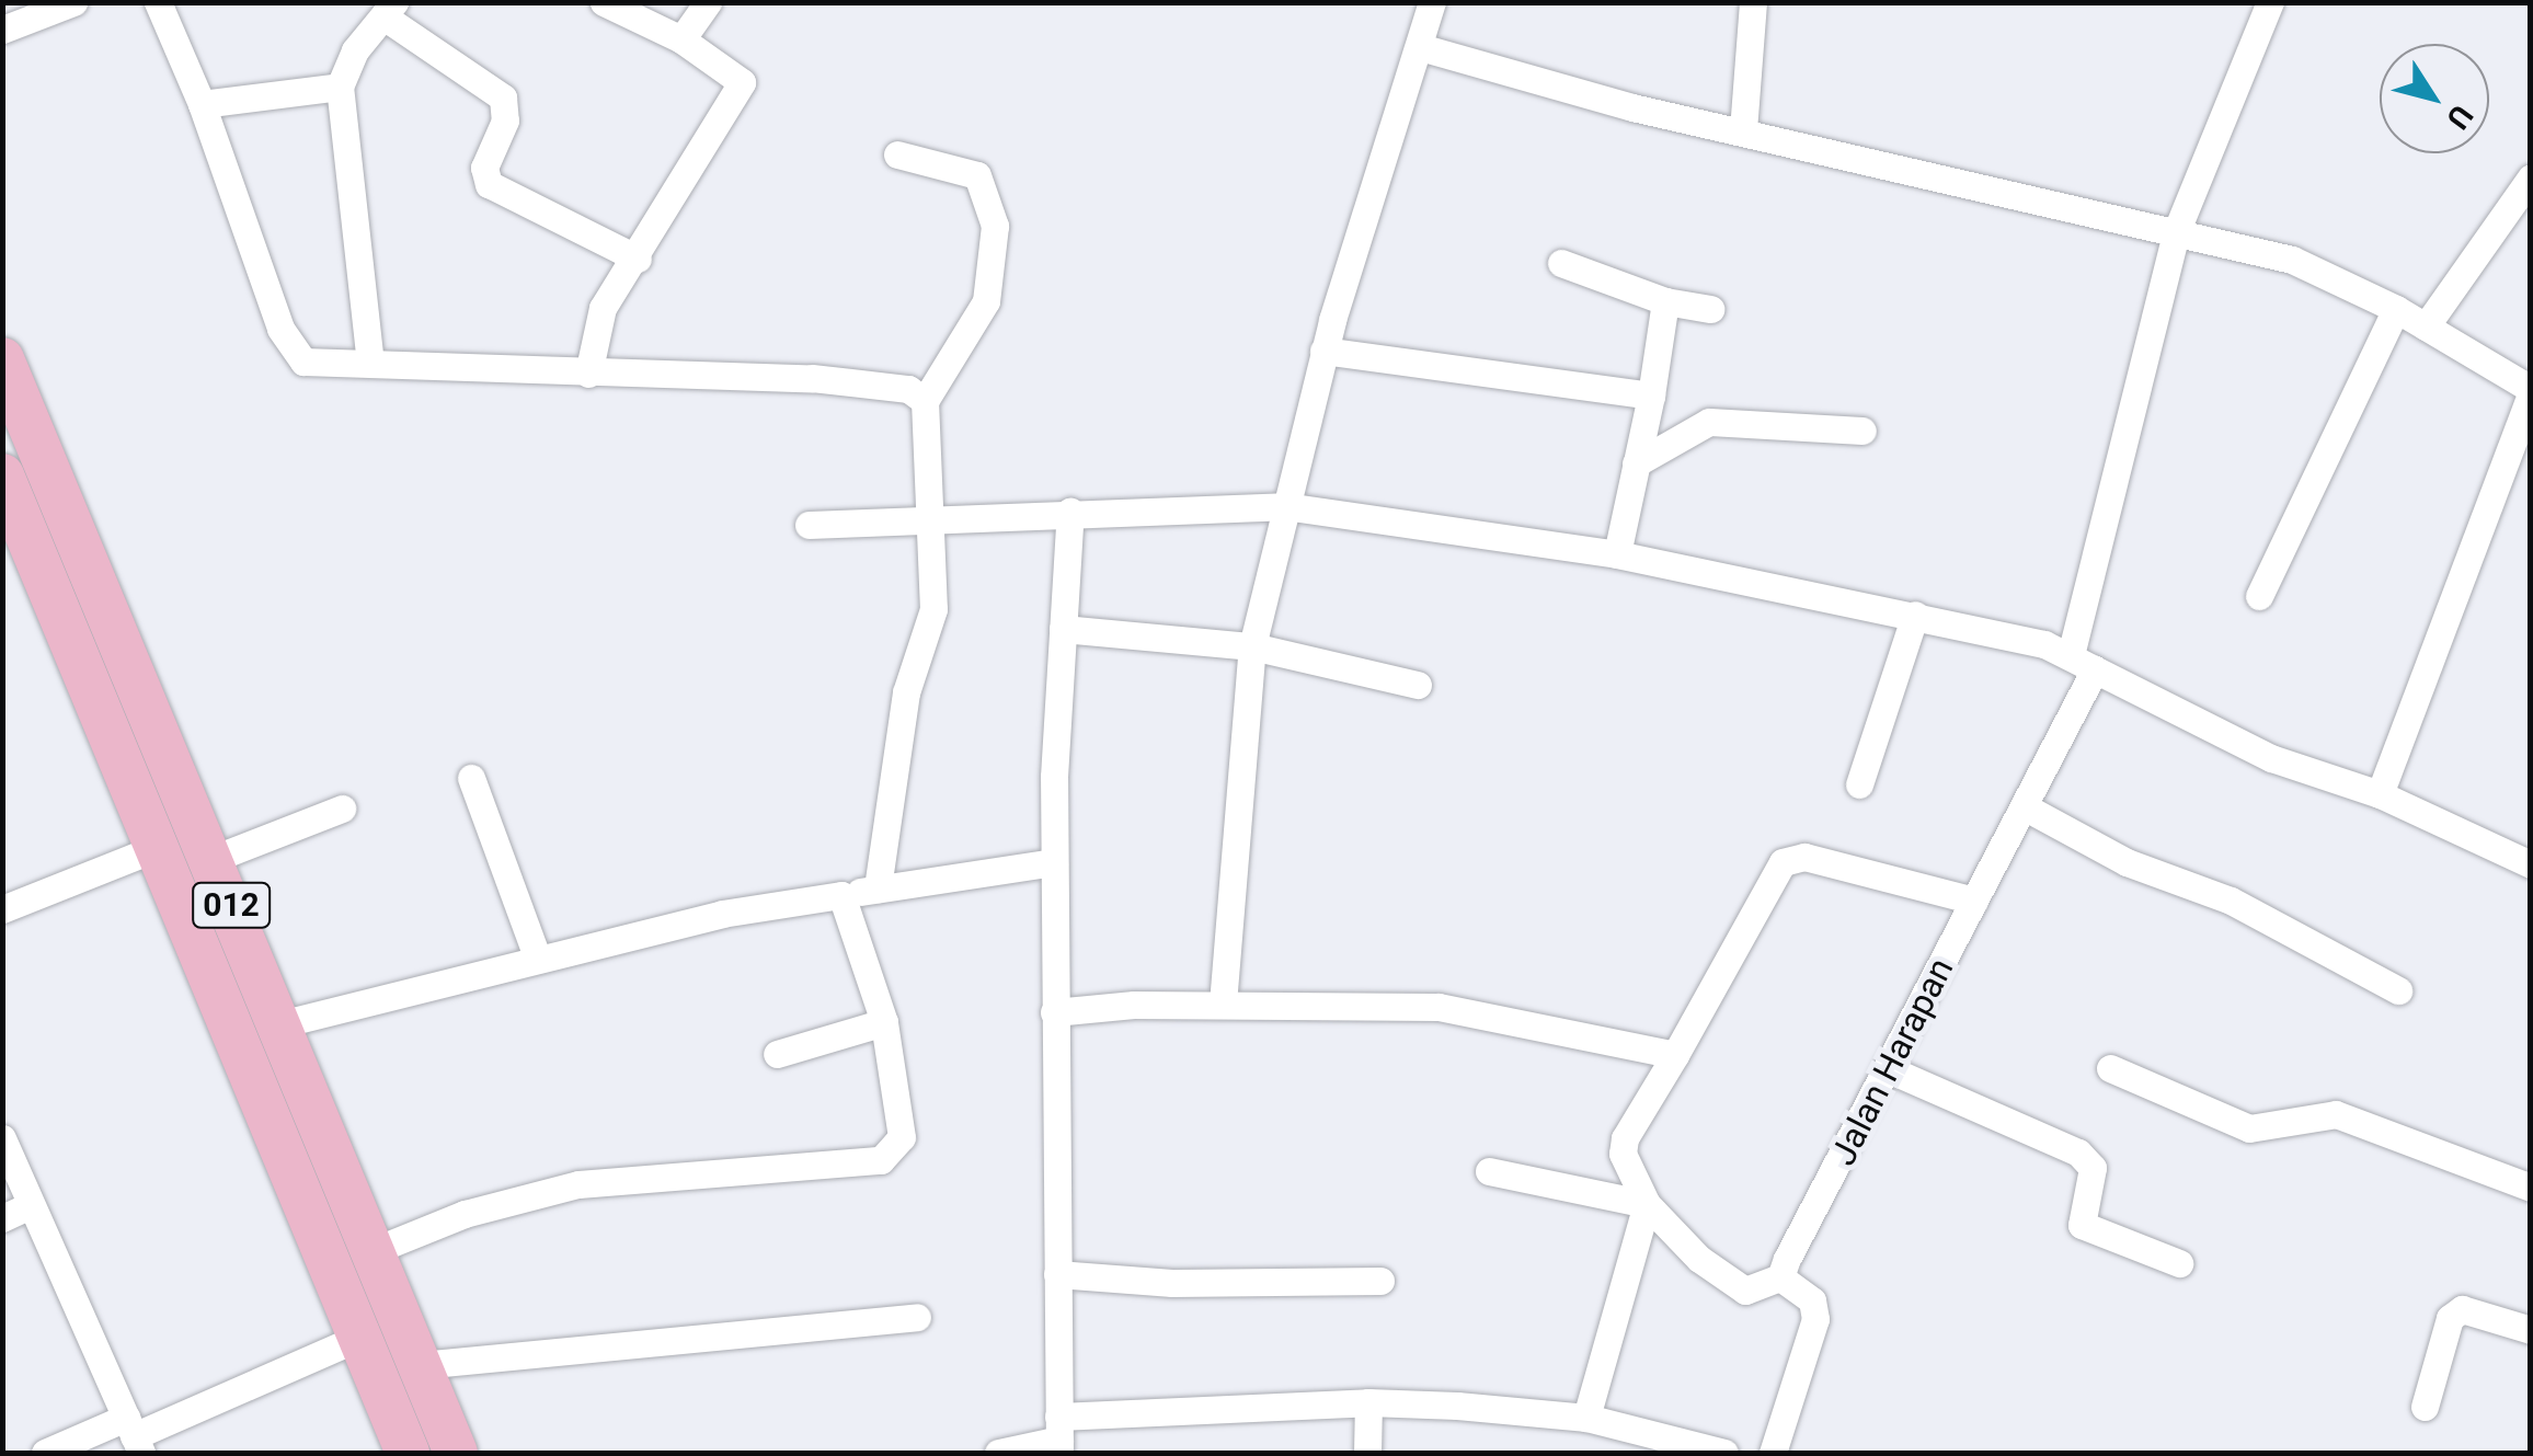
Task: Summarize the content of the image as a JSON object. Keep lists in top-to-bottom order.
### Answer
{
  "streets": {
    "main road": ["012"],
    "street": ["Jalan Harapan"]
  },
  "north": "bottom right"
}
